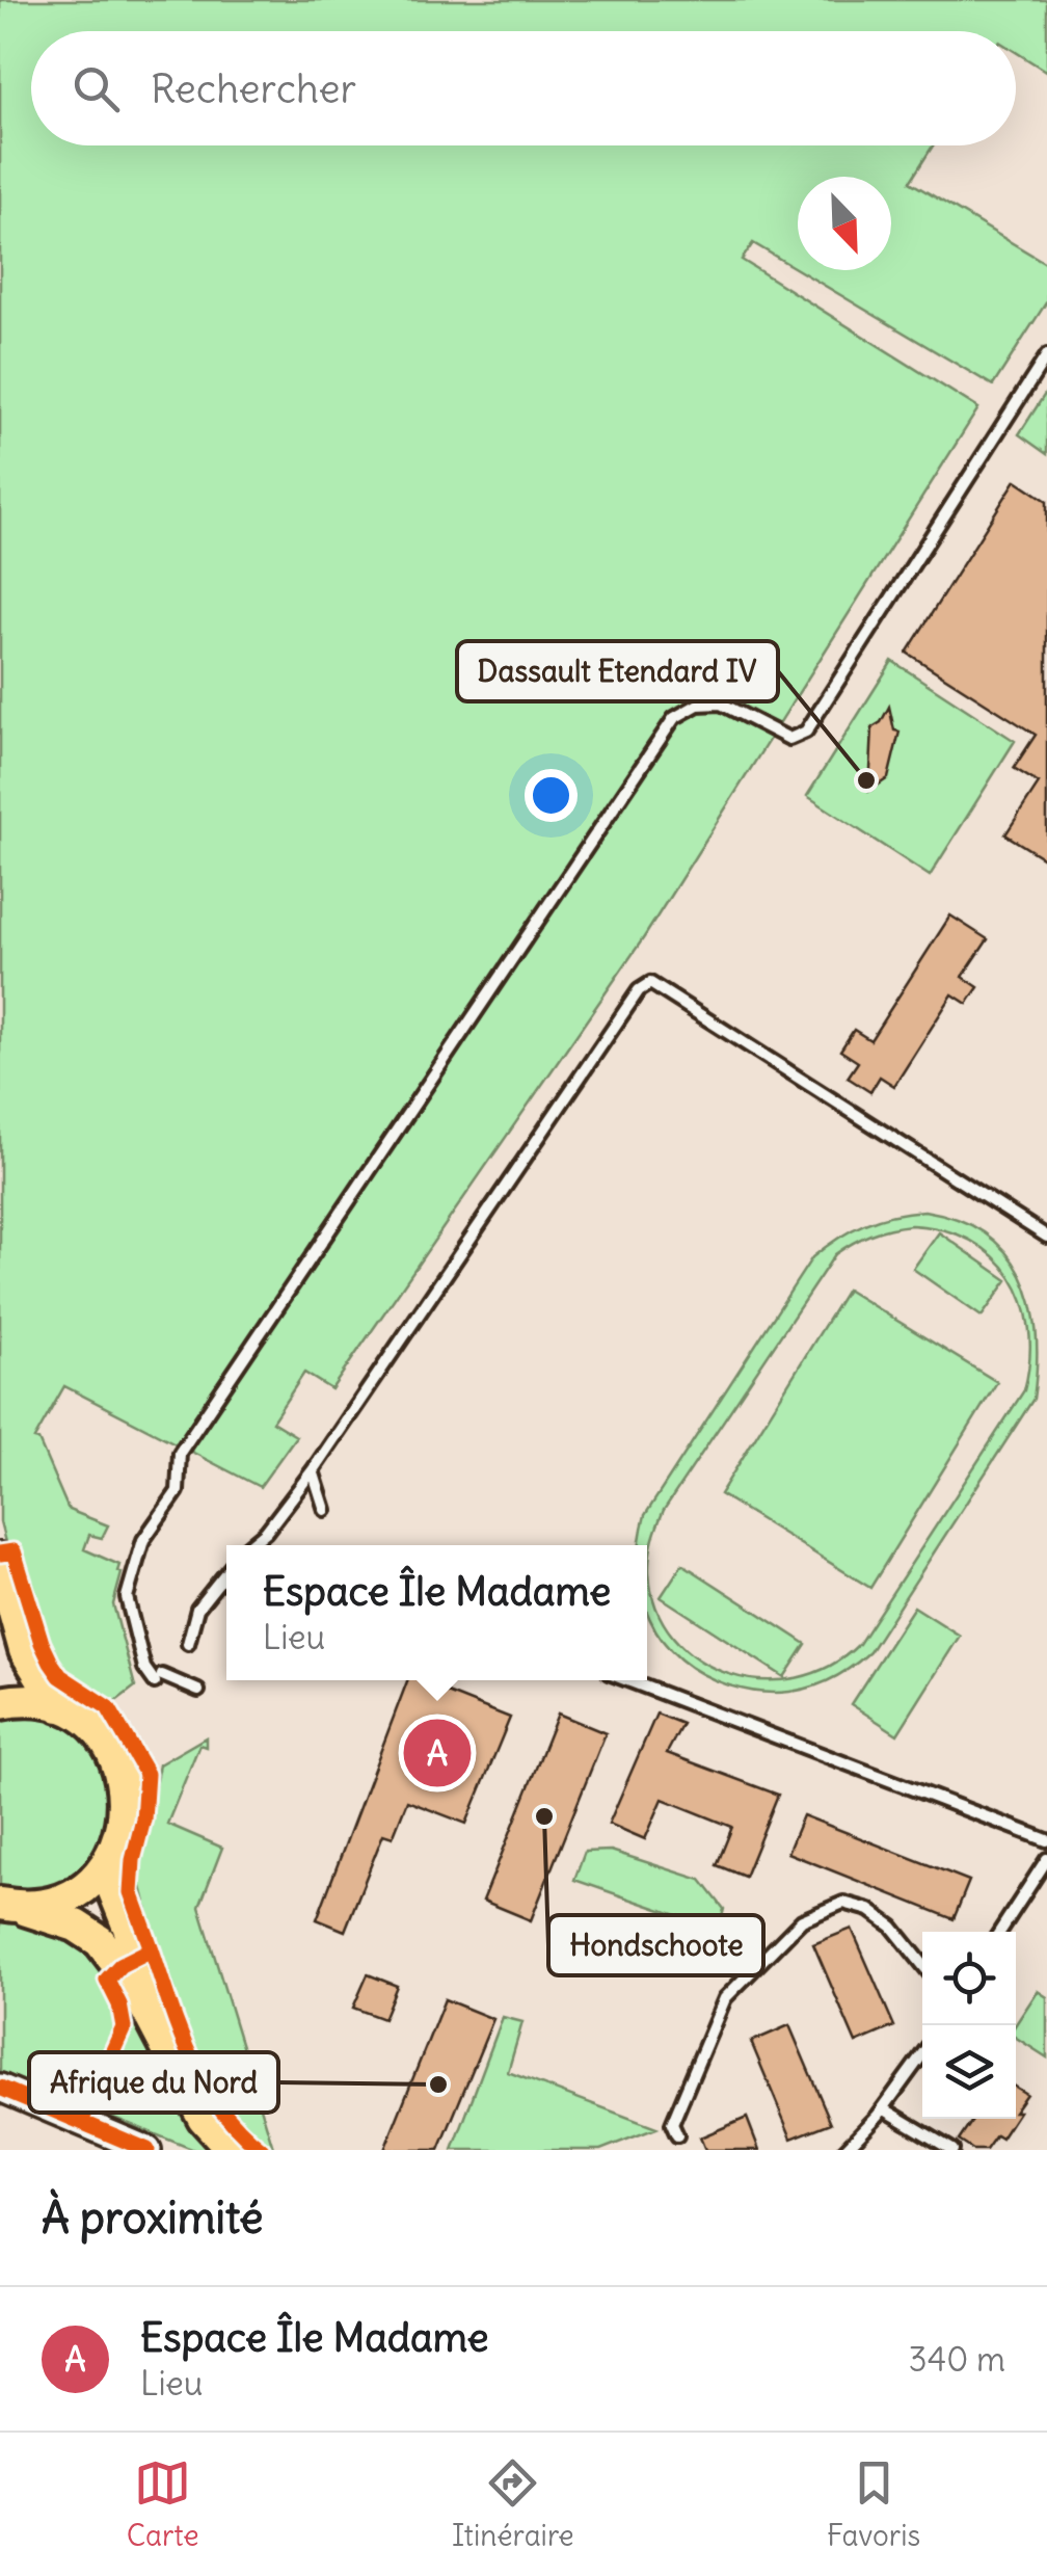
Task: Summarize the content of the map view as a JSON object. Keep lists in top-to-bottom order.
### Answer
{
  "places": ["Dassault Etendard IV", "Hondschoote", "Afrique du Nord"],
  "north": "bottom right",
  "page": {
    "search": "Rechercher",
    "popup": ["Espace Île Madame", "Lieu"],
    "pins": "A",
    "heading": "À proximité",
    "list": [
      {
        "mark": "A",
        "name": "Espace Île Madame",
        "note": "Lieu",
        "value": "340 m"
      }
    ],
    "nav": ["Carte", "Itinéraire", "Favoris"]
  }
}
